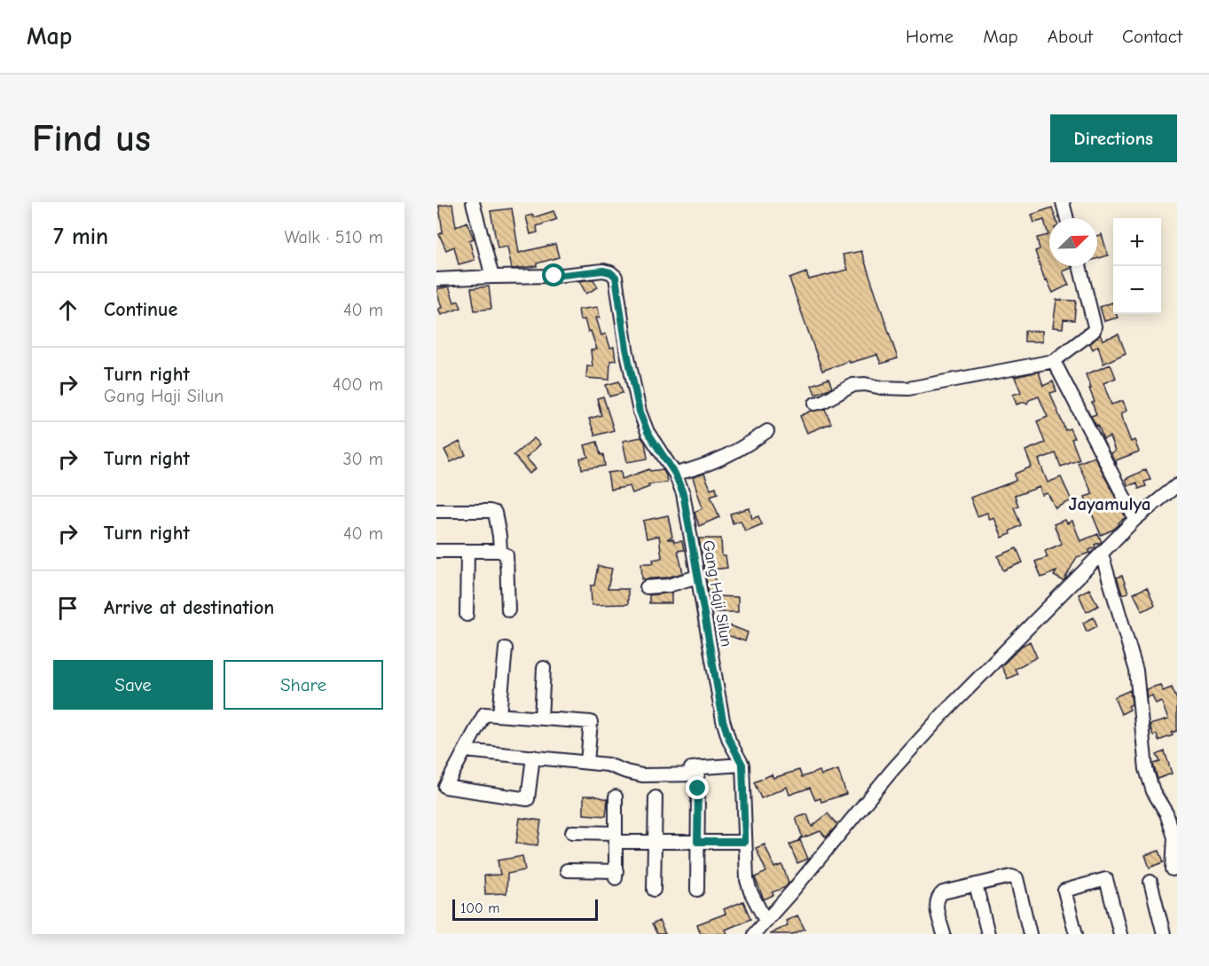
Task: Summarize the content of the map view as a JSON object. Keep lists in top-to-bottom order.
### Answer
{
  "streets": {
    "street": ["Gang Haji Silun"]
  },
  "districts": ["Jayamulya"],
  "scale_bar": "100 m",
  "north": "top right",
  "page": {
    "header": "Map",
    "nav": [
      "Home",
      "Map",
      "About",
      "Contact"
    ],
    "buttons": [
      "Directions",
      ["Save", "Share"]
    ],
    "title": "Find us",
    "heading": ["7 min", "Walk · 510 m"],
    "map_buttons": ["+", "−"],
    "list": [
      ["Continue", "40 m"],
      ["Turn right", "Gang Haji Silun", "400 m"],
      ["Turn right", "30 m"],
      ["Turn right", "40 m"],
      "Arrive at destination"
    ],
    "scale": "100 m"
  }
}
